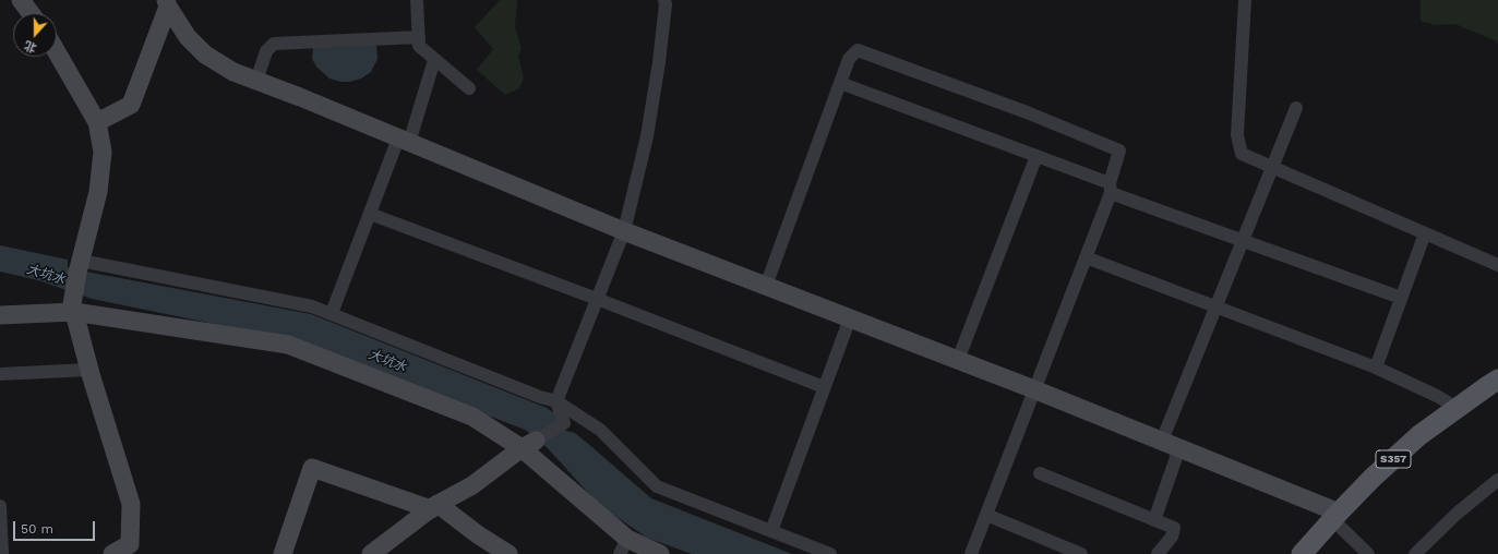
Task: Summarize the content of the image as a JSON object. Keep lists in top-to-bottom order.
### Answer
{
  "streets": {
    "main road": ["S357"]
  },
  "water": ["大坑水"],
  "scale_bar": "50 m",
  "north": "bottom"
}
